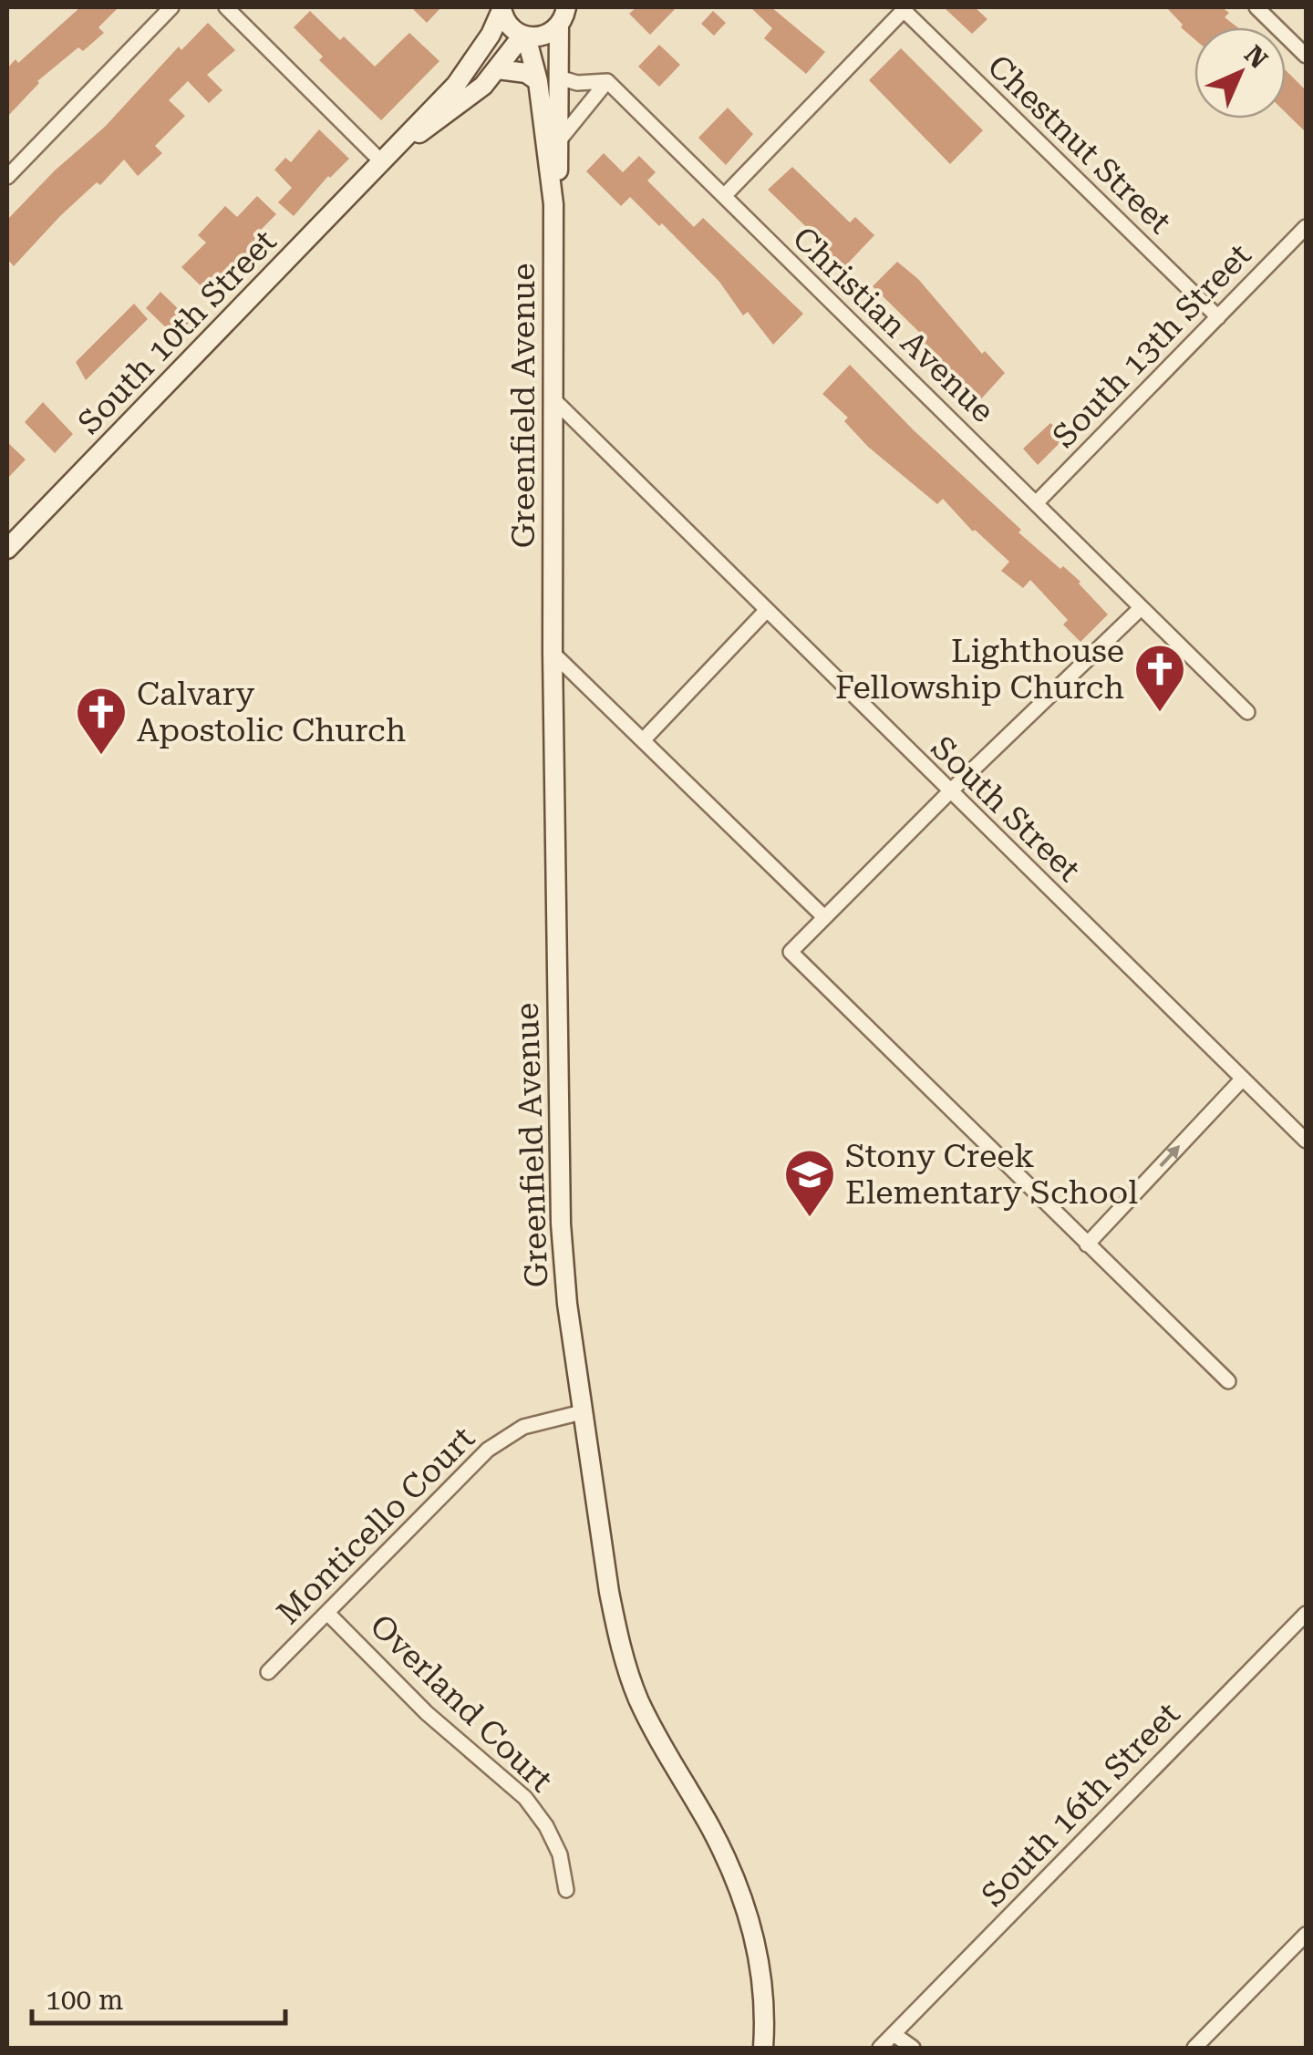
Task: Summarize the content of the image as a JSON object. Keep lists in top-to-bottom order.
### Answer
{
  "streets": {
    "main road": ["South 10th Street", "Greenfield Avenue"],
    "street": [
      "Chestnut Street",
      "Christian Avenue",
      "South 13th Street",
      "South Street",
      "Monticello Court",
      "Overland Court",
      "South 16th Street"
    ]
  },
  "crossings": [
    ["Chestnut Street", "South 13th Street"],
    ["Christian Avenue", "South 13th Street"],
    ["South 10th Street", "Greenfield Avenue"],
    ["Greenfield Avenue", "South Street"],
    ["Greenfield Avenue", "Monticello Court"],
    ["Monticello Court", "Overland Court"]
  ],
  "places": {
    "church": ["Lighthouse Fellowship Church", "Calvary Apostolic Church"],
    "school or university": ["Stony Creek Elementary School"]
  },
  "scale_bar": "100 m",
  "north": "top right"
}
